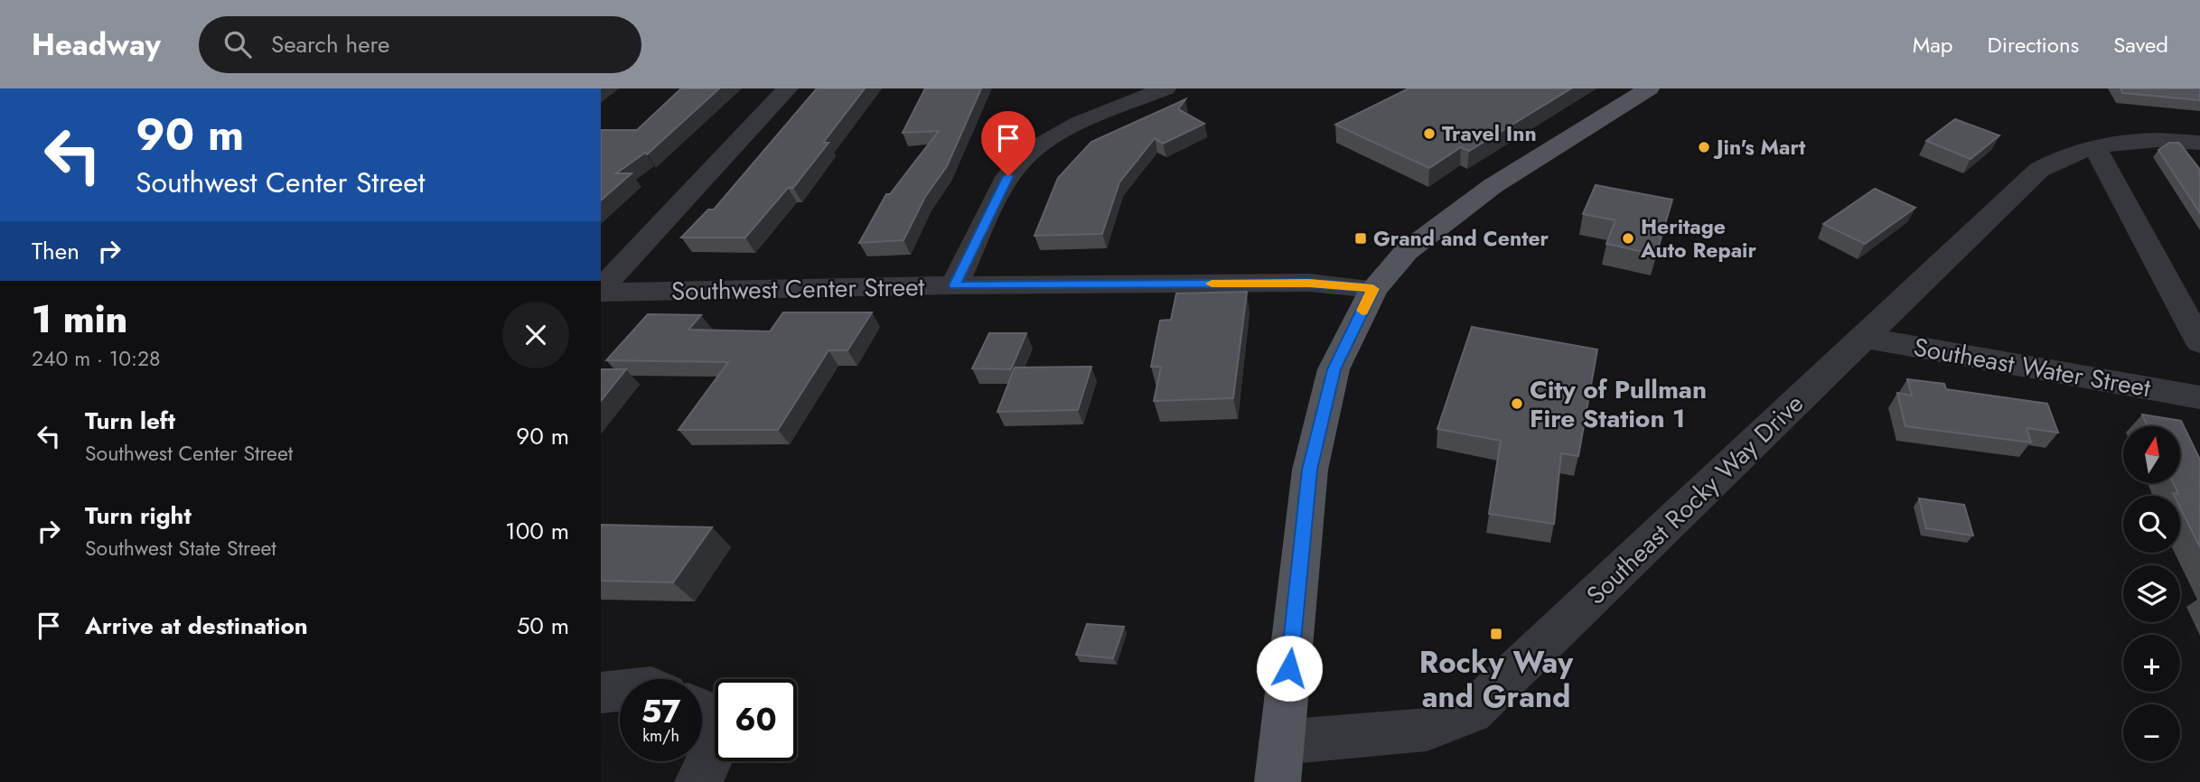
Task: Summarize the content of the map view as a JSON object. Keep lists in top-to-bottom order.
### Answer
{
  "streets": {
    "street": ["Southwest Center Street", "Southeast Water Street", "Southeast Rocky Way Drive"]
  },
  "crossings": [
    ["Southeast Water Street", "Southeast Rocky Way Drive"]
  ],
  "places": {
    "other": [
      "Travel Inn",
      "Jin's Mart",
      "Heritage Auto Repair",
      "City of Pullman Fire Station 1"
    ],
    "transit": ["Grand and Center", "Rocky Way and Grand"]
  },
  "north": "top",
  "page": {
    "header": "Headway",
    "search": "Search here",
    "nav": ["Map", "Directions", "Saved"],
    "turn": ["90 m", "Southwest Center Street"],
    "then": "Then",
    "heading": ["1 min", "240 m · 10:28"],
    "list": [
      {
        "name": "Turn left",
        "note": "Southwest Center Street",
        "value": "90 m"
      },
      {
        "name": "Turn right",
        "note": "Southwest State Street",
        "value": "100 m"
      },
      {
        "name": "Arrive at destination",
        "value": "50 m"
      }
    ],
    "map_buttons": ["+", "−"],
    "speed": "57 km/h",
    "limit": "60"
  }
}
